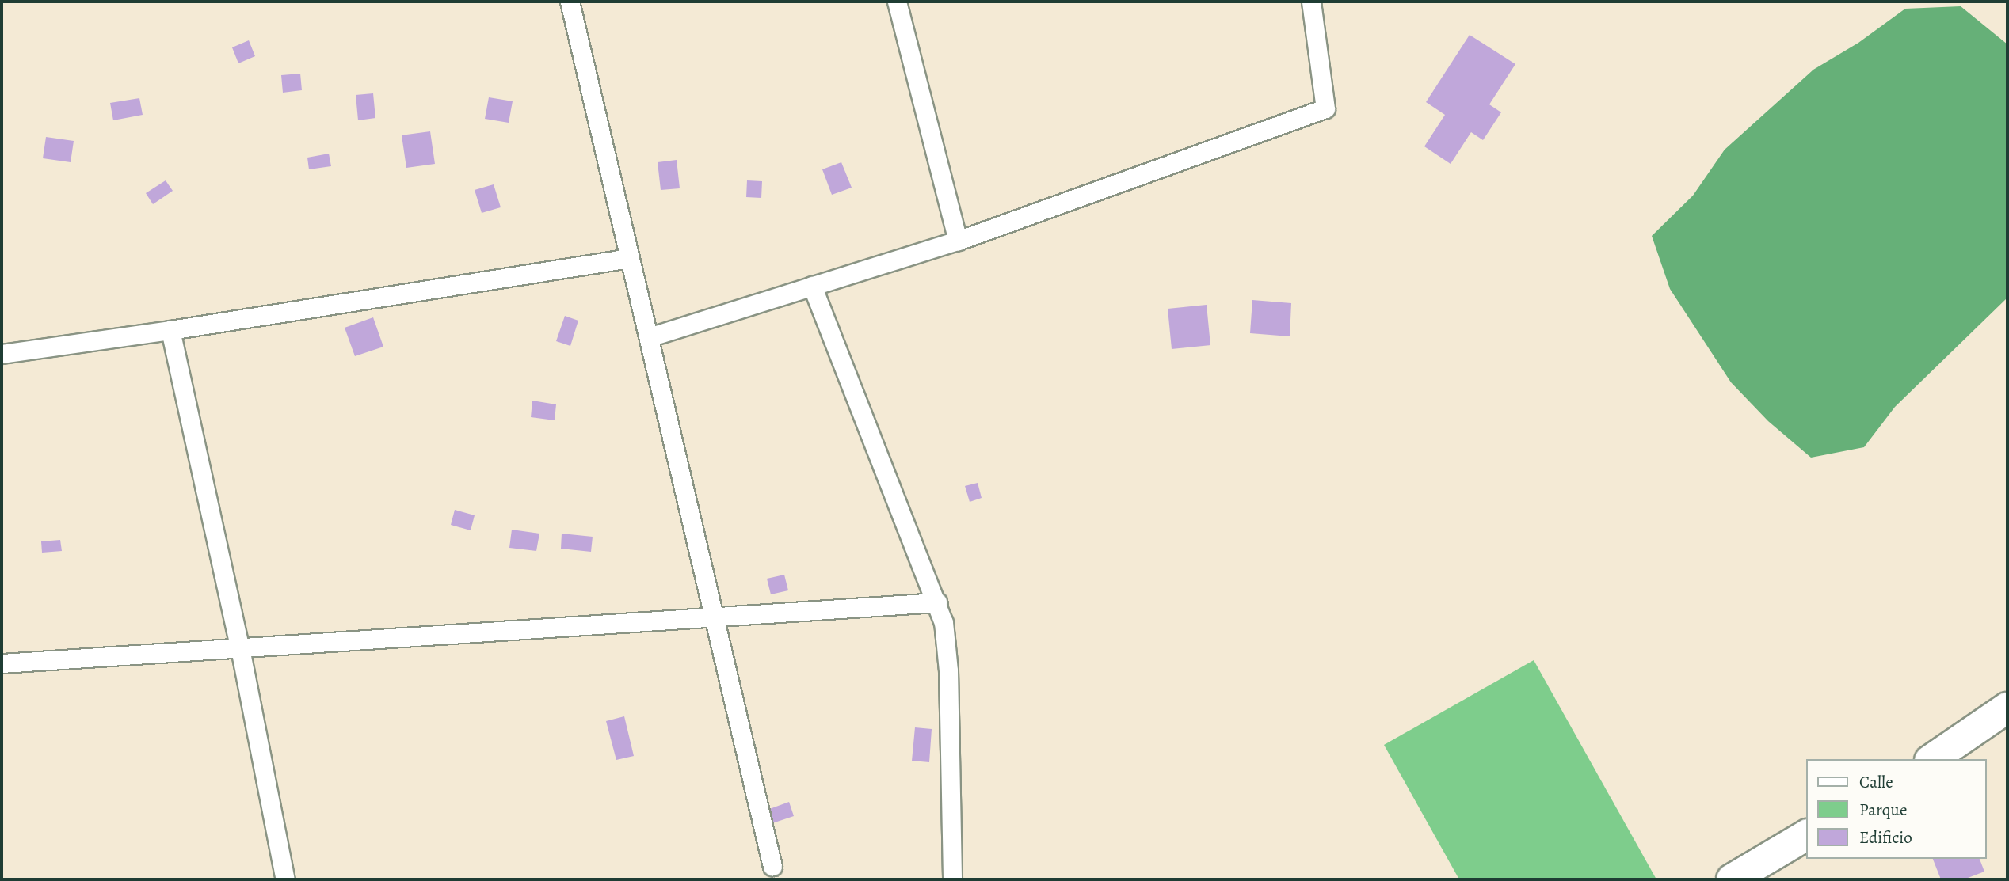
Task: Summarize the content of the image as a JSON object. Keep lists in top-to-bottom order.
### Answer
{
  "legend": ["Calle", "Parque", "Edificio"]
}
